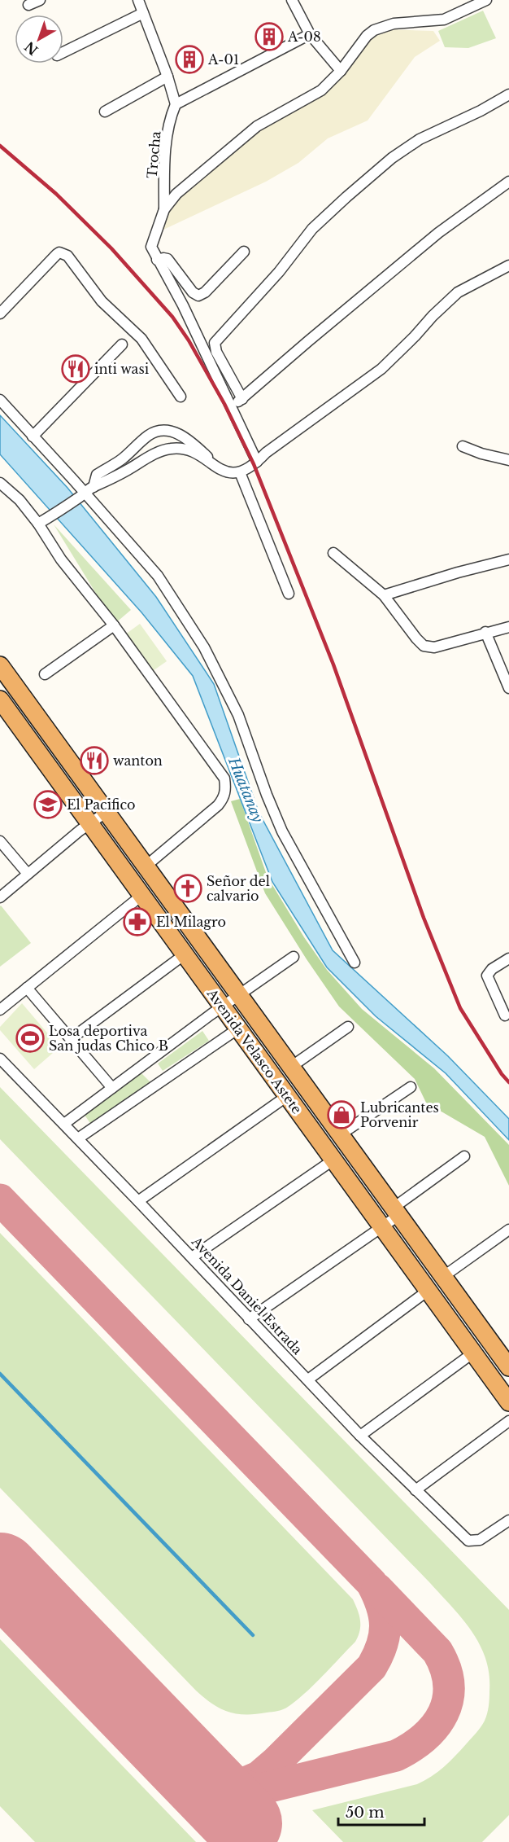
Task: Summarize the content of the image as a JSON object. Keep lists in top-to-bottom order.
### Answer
{
  "streets": {
    "highway": ["Avenida Velasco Astete"],
    "street": ["Trocha", "Avenida Daniel Estrada"]
  },
  "water": ["Huatanay"],
  "places": {
    "building": ["A-08", "A-01"],
    "restaurant": ["inti wasi", "wanton"],
    "school or university": ["El Pacifico"],
    "church": ["Señor del calvario"],
    "pharmacy": ["El Milagro"],
    "sports": ["Losa deportiva San judas Chico B"],
    "shop": ["Lubricantes Porvenir"]
  },
  "scale_bar": "50 m",
  "north": "bottom left"
}
